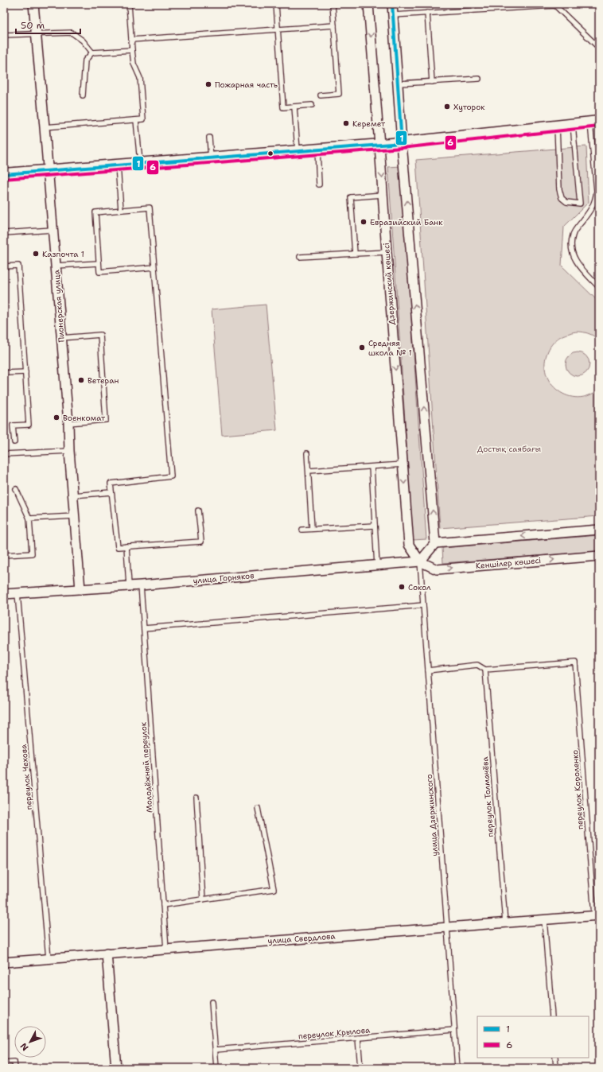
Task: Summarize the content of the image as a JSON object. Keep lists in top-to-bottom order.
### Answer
{
  "streets": {
    "street": [
      "Дзержинский көшесі",
      "Пионерская улица",
      "Кеншілер көшесі",
      "улица Горняков",
      "улица Свердлова"
    ],
    "lane": [
      "Молодёжный переулок",
      "переулок Чехова",
      "переулок Короленко",
      "переулок Толмачёва",
      "улица Дзержинского",
      "переулок Крылова"
    ]
  },
  "crossings": [
    ["Дзержинский көшесі", "Кеншілер көшесі"],
    ["Дзержинский көшесі", "улица Горняков"],
    ["Дзержинский көшесі", "улица Дзержинского"],
    ["Пионерская улица", "улица Горняков"],
    ["Кеншілер көшесі", "улица Горняков"],
    ["Кеншілер көшесі", "улица Дзержинского"],
    ["улица Горняков", "Молодёжный переулок"],
    ["улица Горняков", "переулок Чехова"],
    ["улица Горняков", "улица Дзержинского"],
    ["Молодёжный переулок", "улица Свердлова"],
    ["переулок Чехова", "улица Свердлова"],
    ["переулок Короленко", "переулок Толмачёва"],
    ["переулок Короленко", "улица Свердлова"],
    ["переулок Толмачёва", "улица Свердлова"],
    ["улица Дзержинского", "улица Свердлова"],
    ["улица Дзержинского", "переулок Крылова"]
  ],
  "parks": ["Достық саябағы"],
  "places": [
    "Пожарная часть",
    "Хуторок",
    "Керемет",
    "Евразийский Банк",
    "Казпочта 1",
    "Средняя школа № 1",
    "Ветеран",
    "Военкомат",
    "Сокол"
  ],
  "lines": ["transit line 1", "transit line 6"],
  "legend": ["1", "6"],
  "scale_bar": "50 m",
  "north": "bottom left"
}
